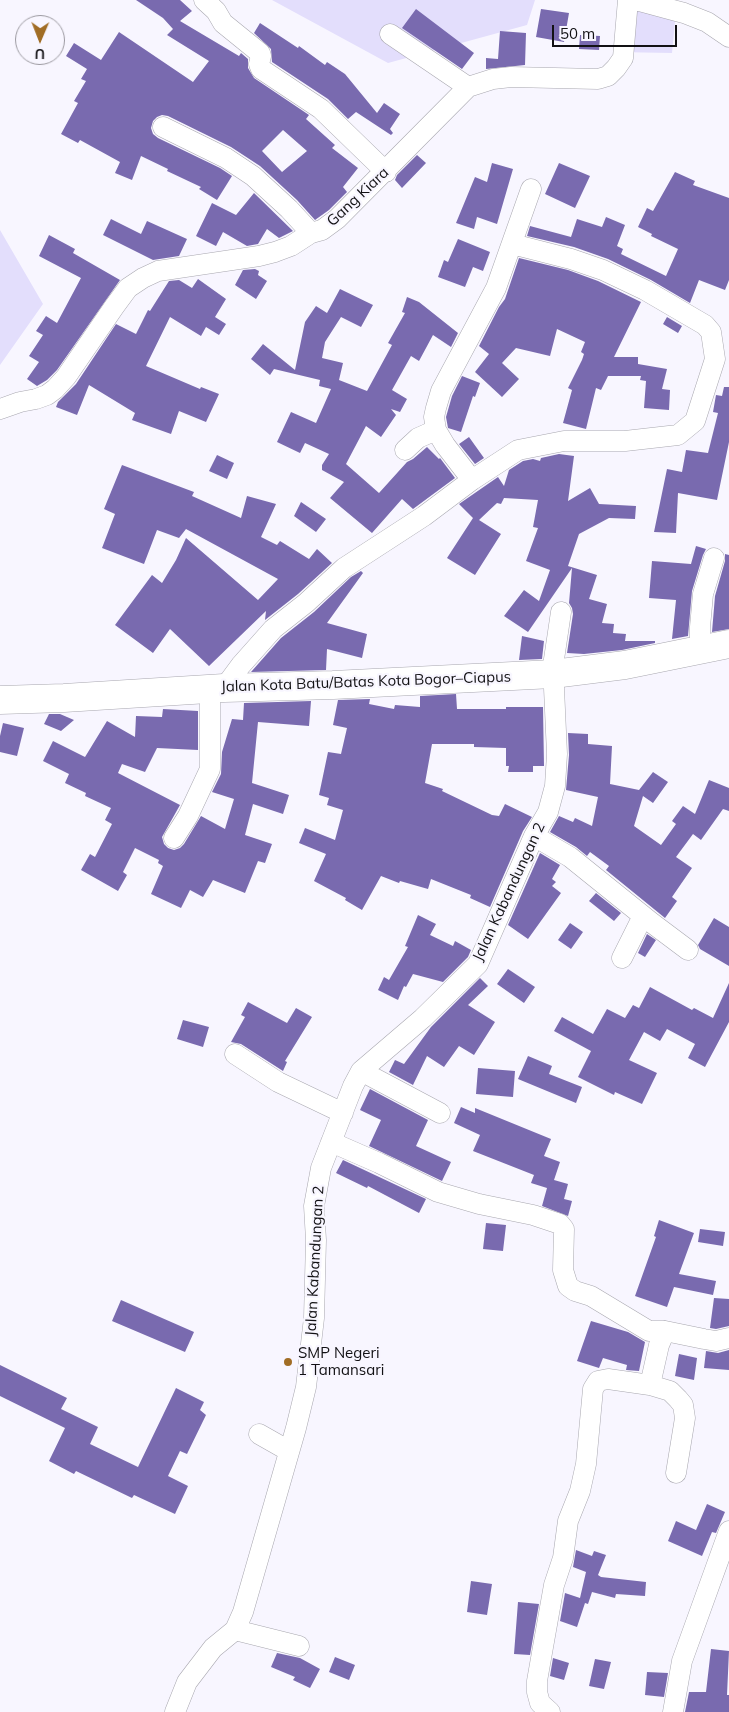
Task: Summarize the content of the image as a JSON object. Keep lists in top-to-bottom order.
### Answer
{
  "streets": {
    "main road": ["Jalan Kota Batu/Batas Kota Bogor–Ciapus"],
    "street": ["Gang Kiara", "Jalan Kabandungan 2"]
  },
  "crossings": [
    ["Jalan Kota Batu/Batas Kota Bogor–Ciapus", "Jalan Kabandungan 2"]
  ],
  "places": ["SMP Negeri 1 Tamansari"],
  "scale_bar": "50 m",
  "north": "bottom"
}
